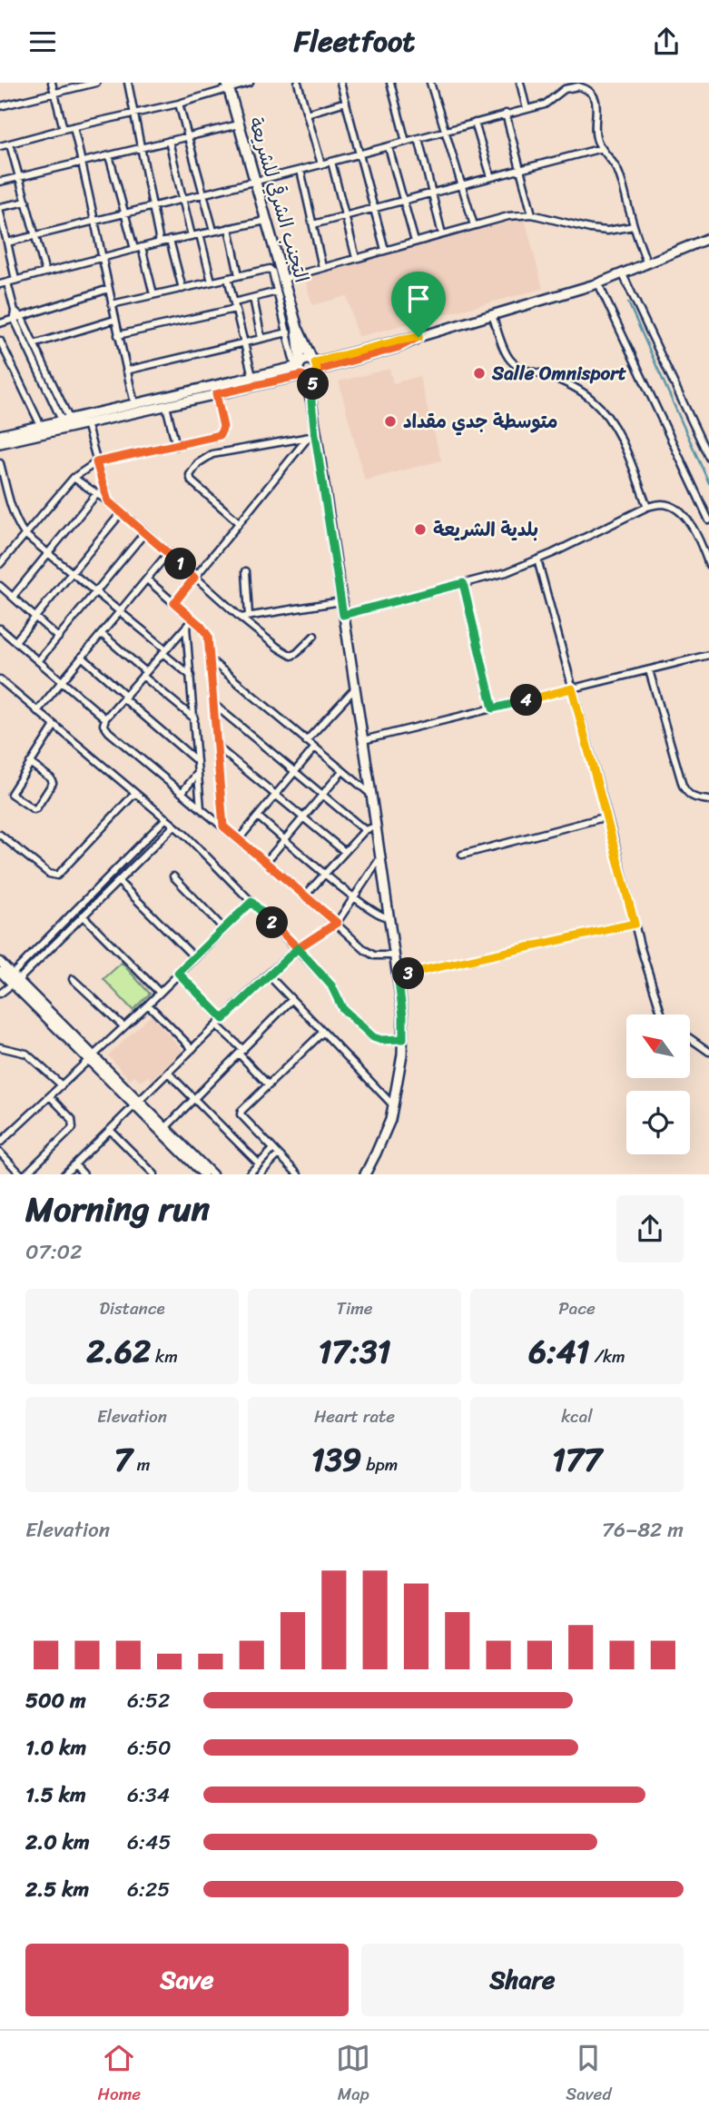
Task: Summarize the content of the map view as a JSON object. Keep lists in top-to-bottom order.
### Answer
{
  "streets": {
    "main road": ["التجنب الشرقي للشريعة"]
  },
  "places": ["Salle Omnisport", "متوسطة جدي مقداد", "بلدية الشريعة"],
  "north": "top left",
  "page": {
    "header": "Fleetfoot",
    "pins": [
      "5",
      "1",
      "4",
      "2",
      "3"
    ],
    "heading": ["Morning run", "07:02"],
    "stats": [
      ["Distance", "2.62 km"],
      ["Time", "17:31"],
      ["Pace", "6:41 /km"],
      ["Elevation", "7 m"],
      ["Heart rate", "139 bpm"],
      ["kcal", "177"]
    ],
    "chart": ["Elevation", "76–82 m"],
    "list": [
      {
        "name": "500 m",
        "note": "6:52"
      },
      {
        "name": "1.0 km",
        "note": "6:50"
      },
      {
        "name": "1.5 km",
        "note": "6:34"
      },
      {
        "name": "2.0 km",
        "note": "6:45"
      },
      {
        "name": "2.5 km",
        "note": "6:25"
      }
    ],
    "buttons": ["Save", "Share"],
    "tabs": ["Home", "Map", "Saved"]
  }
}
